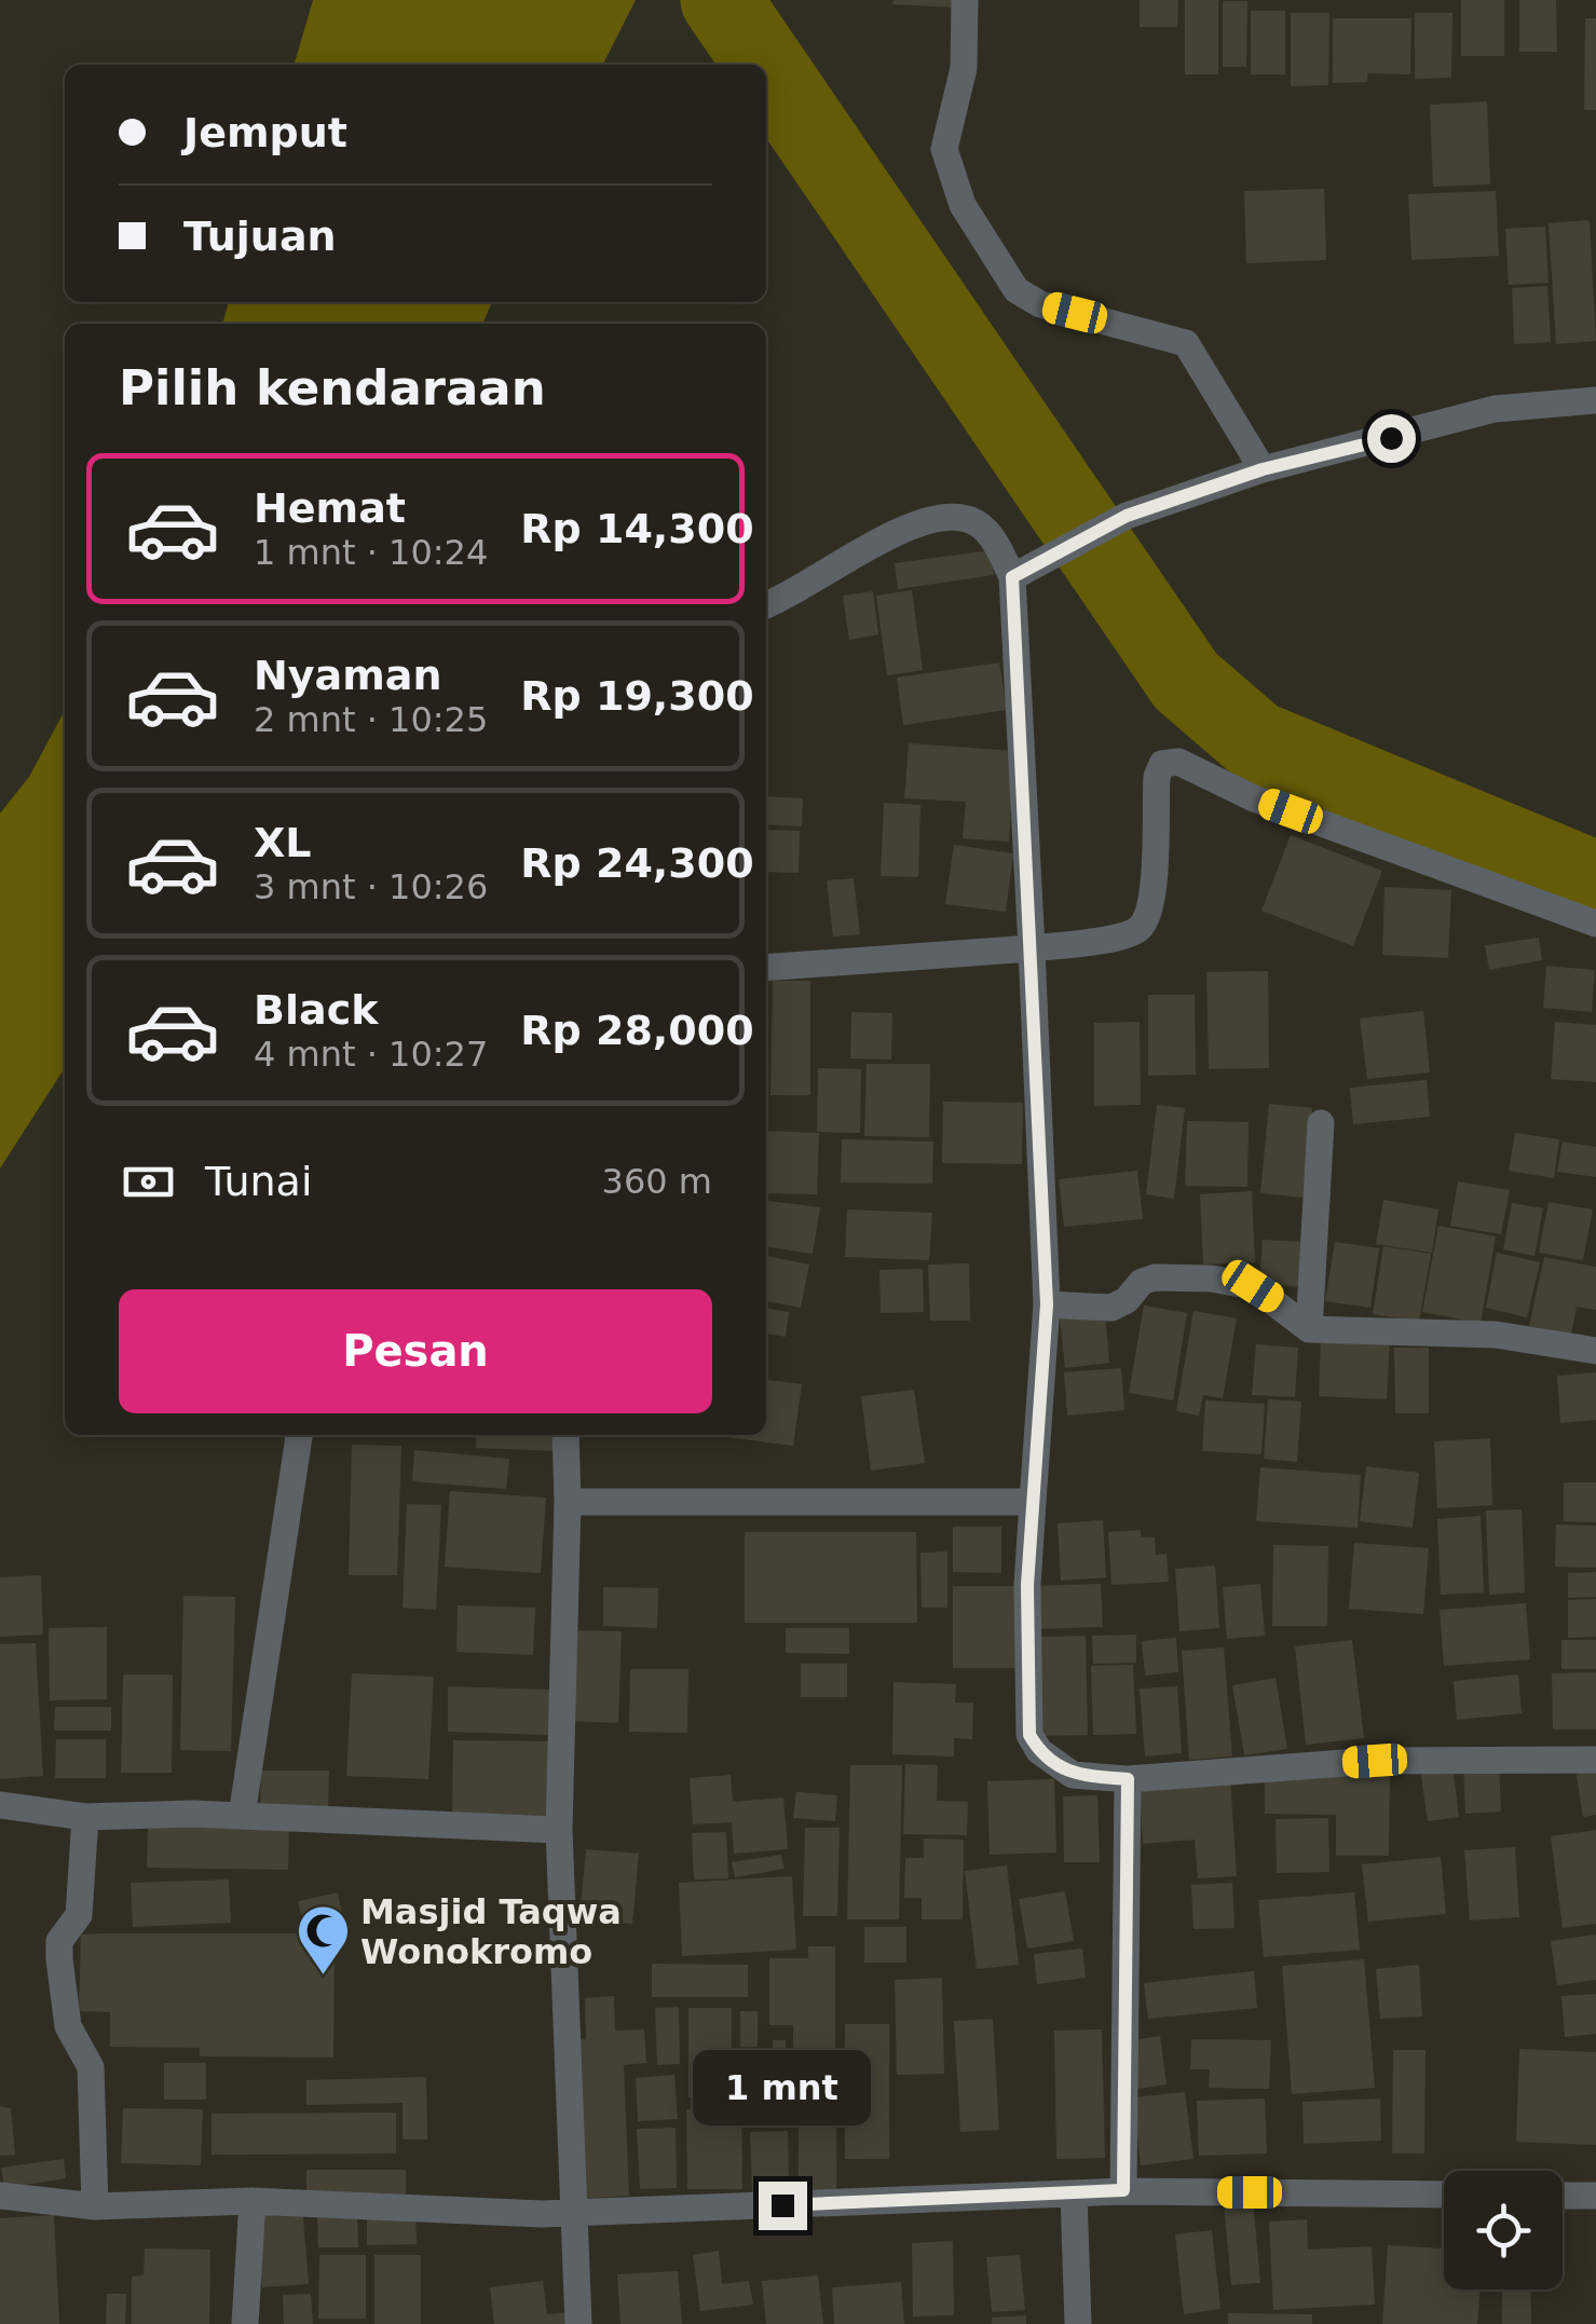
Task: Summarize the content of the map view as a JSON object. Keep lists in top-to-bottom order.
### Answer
{
  "places": {
    "mosque": ["Masjid Taqwa Wonokromo"]
  },
  "page": {
    "banner": ["Jemput", "Tujuan"],
    "heading": "Pilih kendaraan",
    "list": [
      {
        "name": "Hemat",
        "note": "1 mnt · 10:24",
        "value": "Rp 14,300"
      },
      {
        "name": "Nyaman",
        "note": "2 mnt · 10:25",
        "value": "Rp 19,300"
      },
      {
        "name": "XL",
        "note": "3 mnt · 10:26",
        "value": "Rp 24,300"
      },
      {
        "name": "Black",
        "note": "4 mnt · 10:27",
        "value": "Rp 28,000"
      }
    ],
    "pay": ["Tunai", "360 m"],
    "buttons": "Pesan",
    "bubble": "1 mnt"
  }
}
